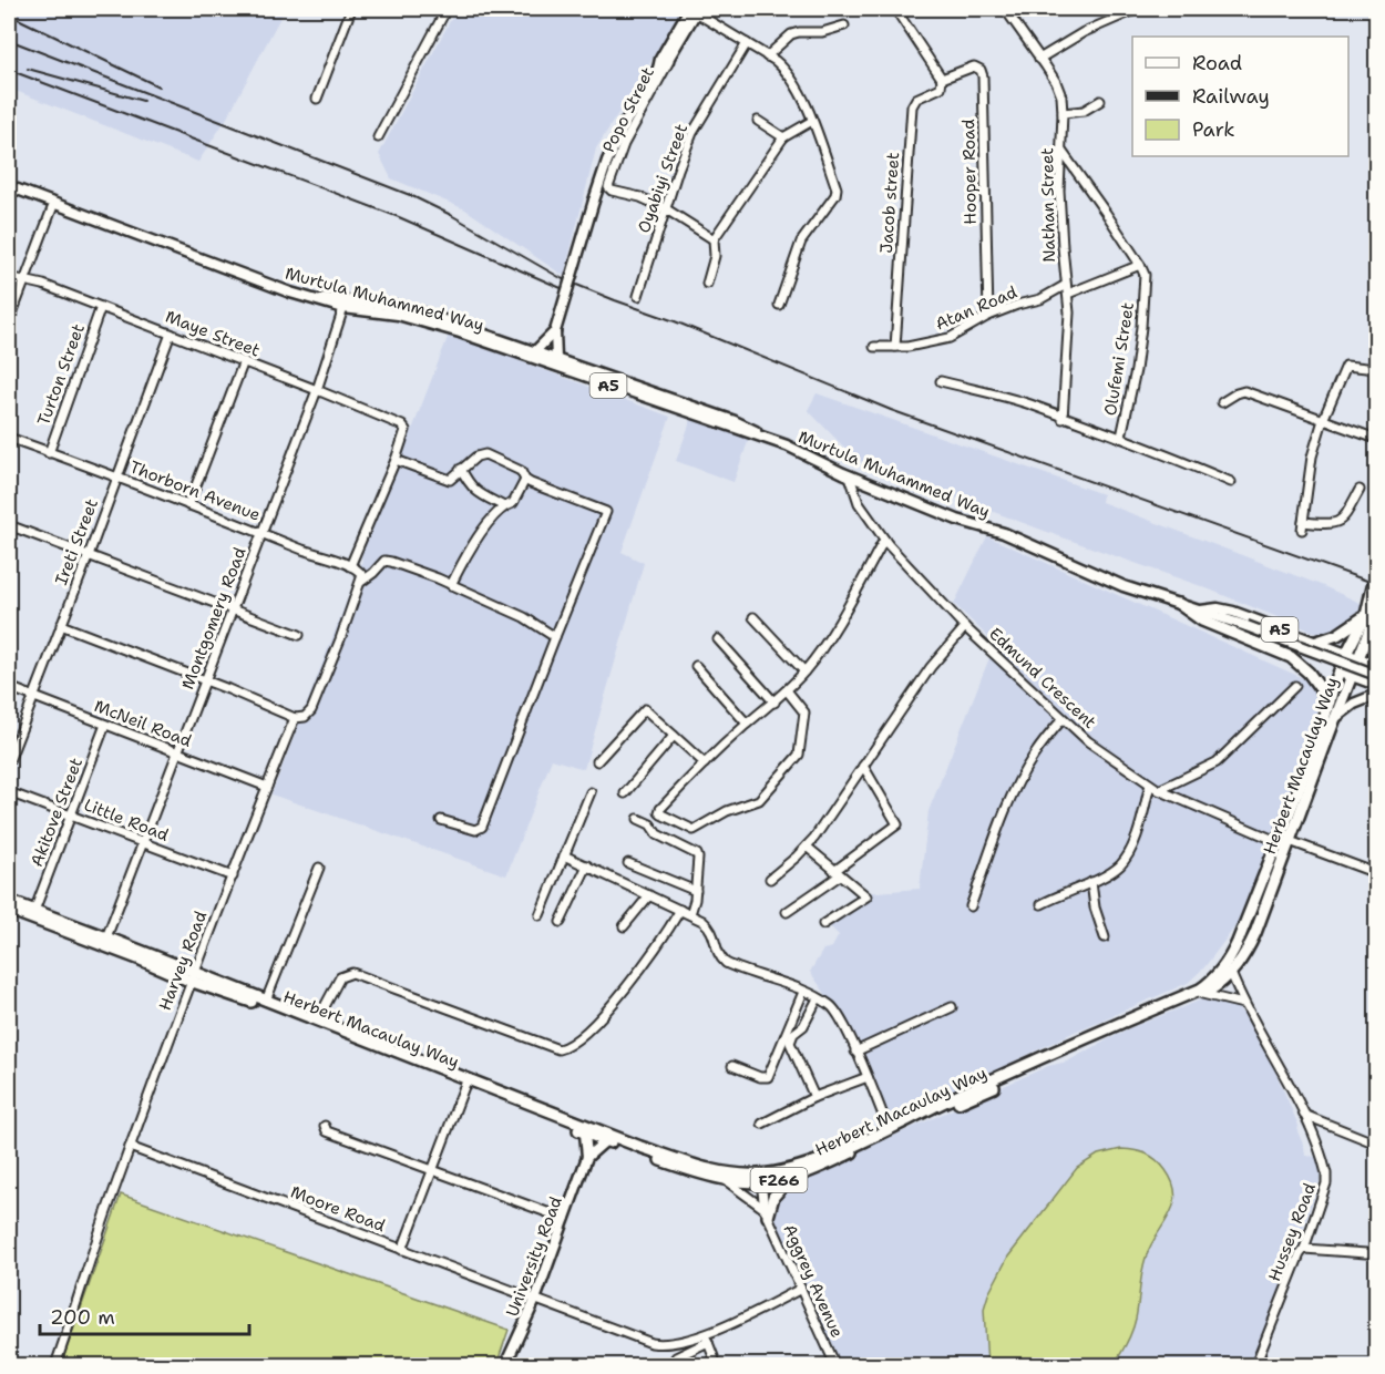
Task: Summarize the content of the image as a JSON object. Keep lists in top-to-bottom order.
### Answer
{
  "streets": {
    "highway": ["Herbert Macaulay Way", "F266"],
    "main road": ["Murtula Muhammed Way", "A5", "University Road"],
    "street": [
      "Popo Street",
      "Hooper Road",
      "Oyabiyi Street",
      "Jacob street",
      "Nathan Street",
      "Atan Road",
      "Maye Street",
      "Olufemi Street",
      "Turton Street",
      "Thorborn Avenue",
      "Ireti Street",
      "Montgomery Road",
      "Edmund Crescent",
      "McNeil Road",
      "Akitove Street",
      "Little Road",
      "Harvey Road",
      "Moore Road",
      "Hussey Road",
      "Aggrey Avenue"
    ]
  },
  "crossings": [
    ["Popo Street", "Oyabiyi Street"],
    ["Hooper Road", "Jacob street"],
    ["Hooper Road", "Atan Road"],
    ["Jacob street", "Atan Road"],
    ["Nathan Street", "Atan Road"],
    ["Nathan Street", "Olufemi Street"],
    ["Murtula Muhammed Way", "A5"],
    ["Murtula Muhammed Way", "Montgomery Road"],
    ["Murtula Muhammed Way", "Edmund Crescent"],
    ["Maye Street", "Turton Street"],
    ["Maye Street", "Ireti Street"],
    ["Maye Street", "Montgomery Road"],
    ["Turton Street", "Thorborn Avenue"],
    ["A5", "Herbert Macaulay Way"],
    ["Thorborn Avenue", "Ireti Street"],
    ["Thorborn Avenue", "Montgomery Road"],
    ["Ireti Street", "McNeil Road"],
    ["Montgomery Road", "McNeil Road"],
    ["Montgomery Road", "Herbert Macaulay Way"],
    ["Montgomery Road", "Little Road"],
    ["Edmund Crescent", "Herbert Macaulay Way"],
    ["McNeil Road", "Akitove Street"],
    ["McNeil Road", "Harvey Road"],
    ["Herbert Macaulay Way", "Akitove Street"],
    ["Herbert Macaulay Way", "Harvey Road"],
    ["Herbert Macaulay Way", "Hussey Road"],
    ["Akitove Street", "Little Road"],
    ["Little Road", "Harvey Road"],
    ["Harvey Road", "Moore Road"],
    ["Moore Road", "University Road"]
  ],
  "legend": ["Road", "Railway", "Park"],
  "scale_bar": "200 m"
}
